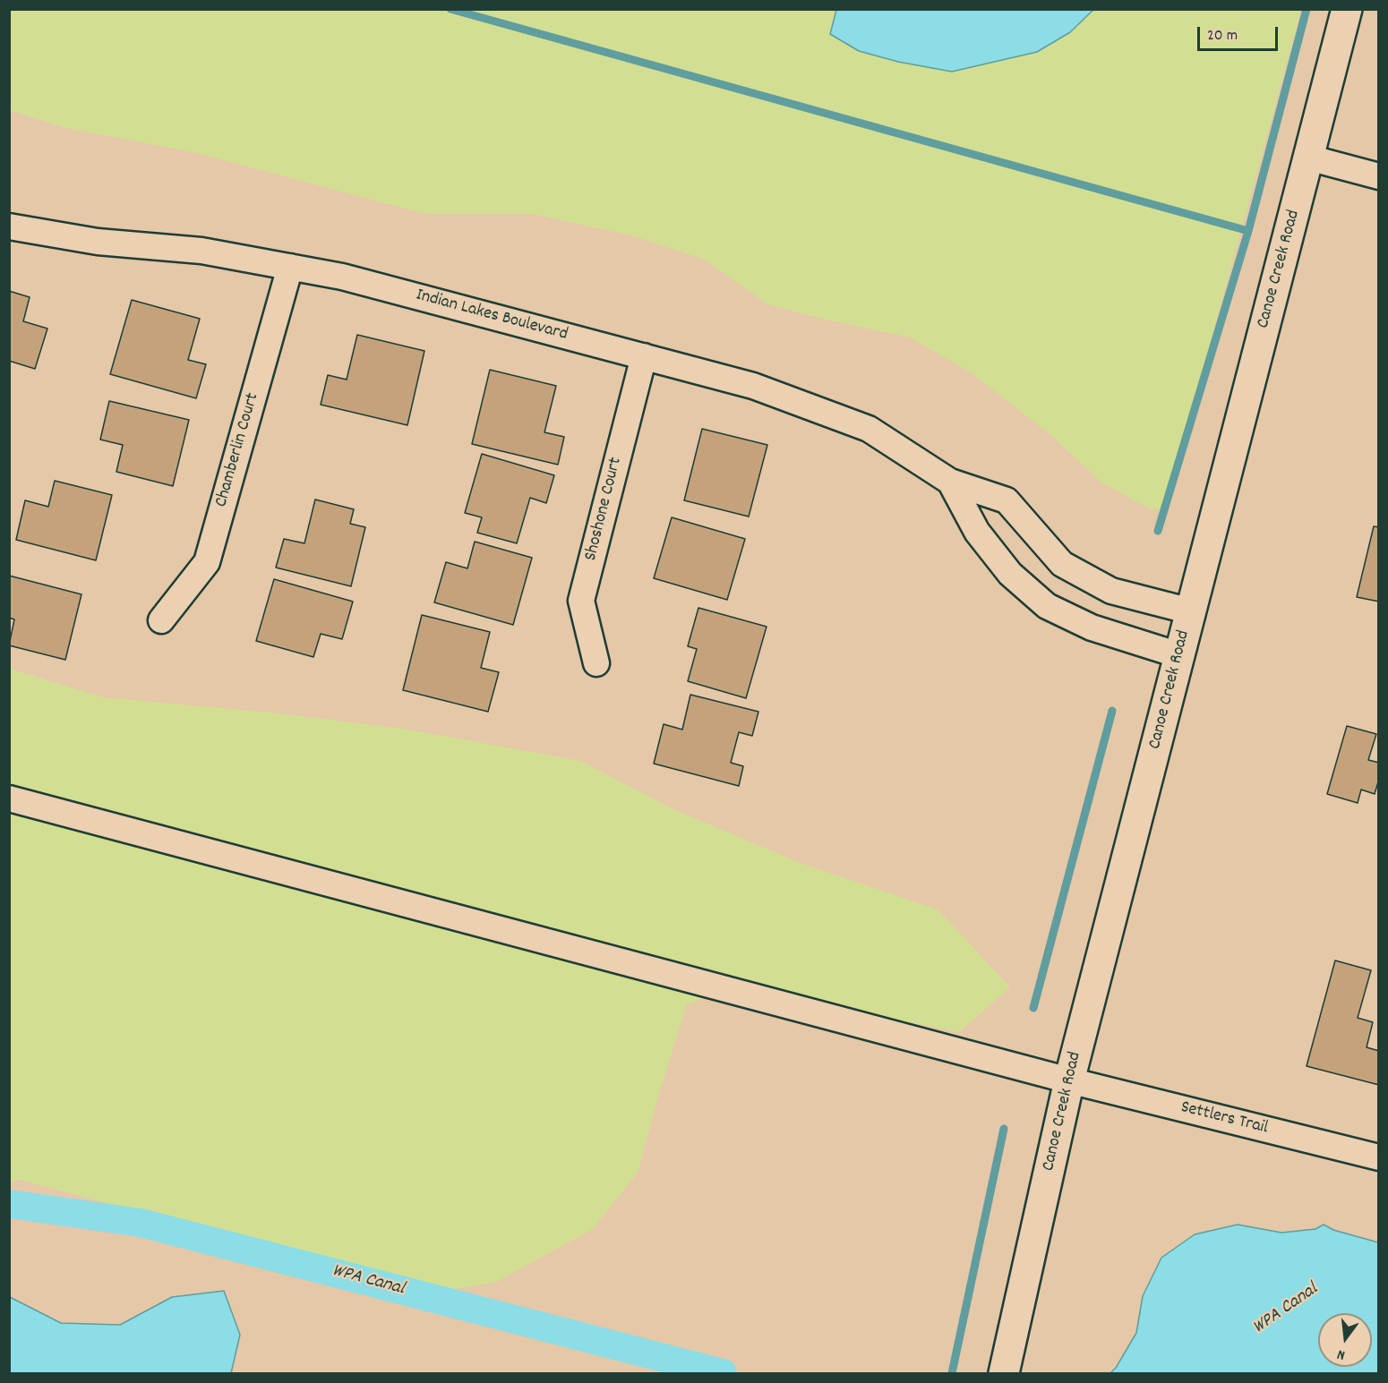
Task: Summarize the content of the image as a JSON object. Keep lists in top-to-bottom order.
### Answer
{
  "streets": {
    "main road": ["Canoe Creek Road"],
    "street": [
      "Indian Lakes Boulevard",
      "Chamberlin Court",
      "Shoshone Court",
      "Settlers Trail"
    ]
  },
  "crossings": [
    ["Canoe Creek Road", "Indian Lakes Boulevard"],
    ["Canoe Creek Road", "Settlers Trail"],
    ["Indian Lakes Boulevard", "Chamberlin Court"],
    ["Indian Lakes Boulevard", "Shoshone Court"]
  ],
  "water": ["WPA Canal"],
  "scale_bar": "20 m",
  "north": "bottom"
}
